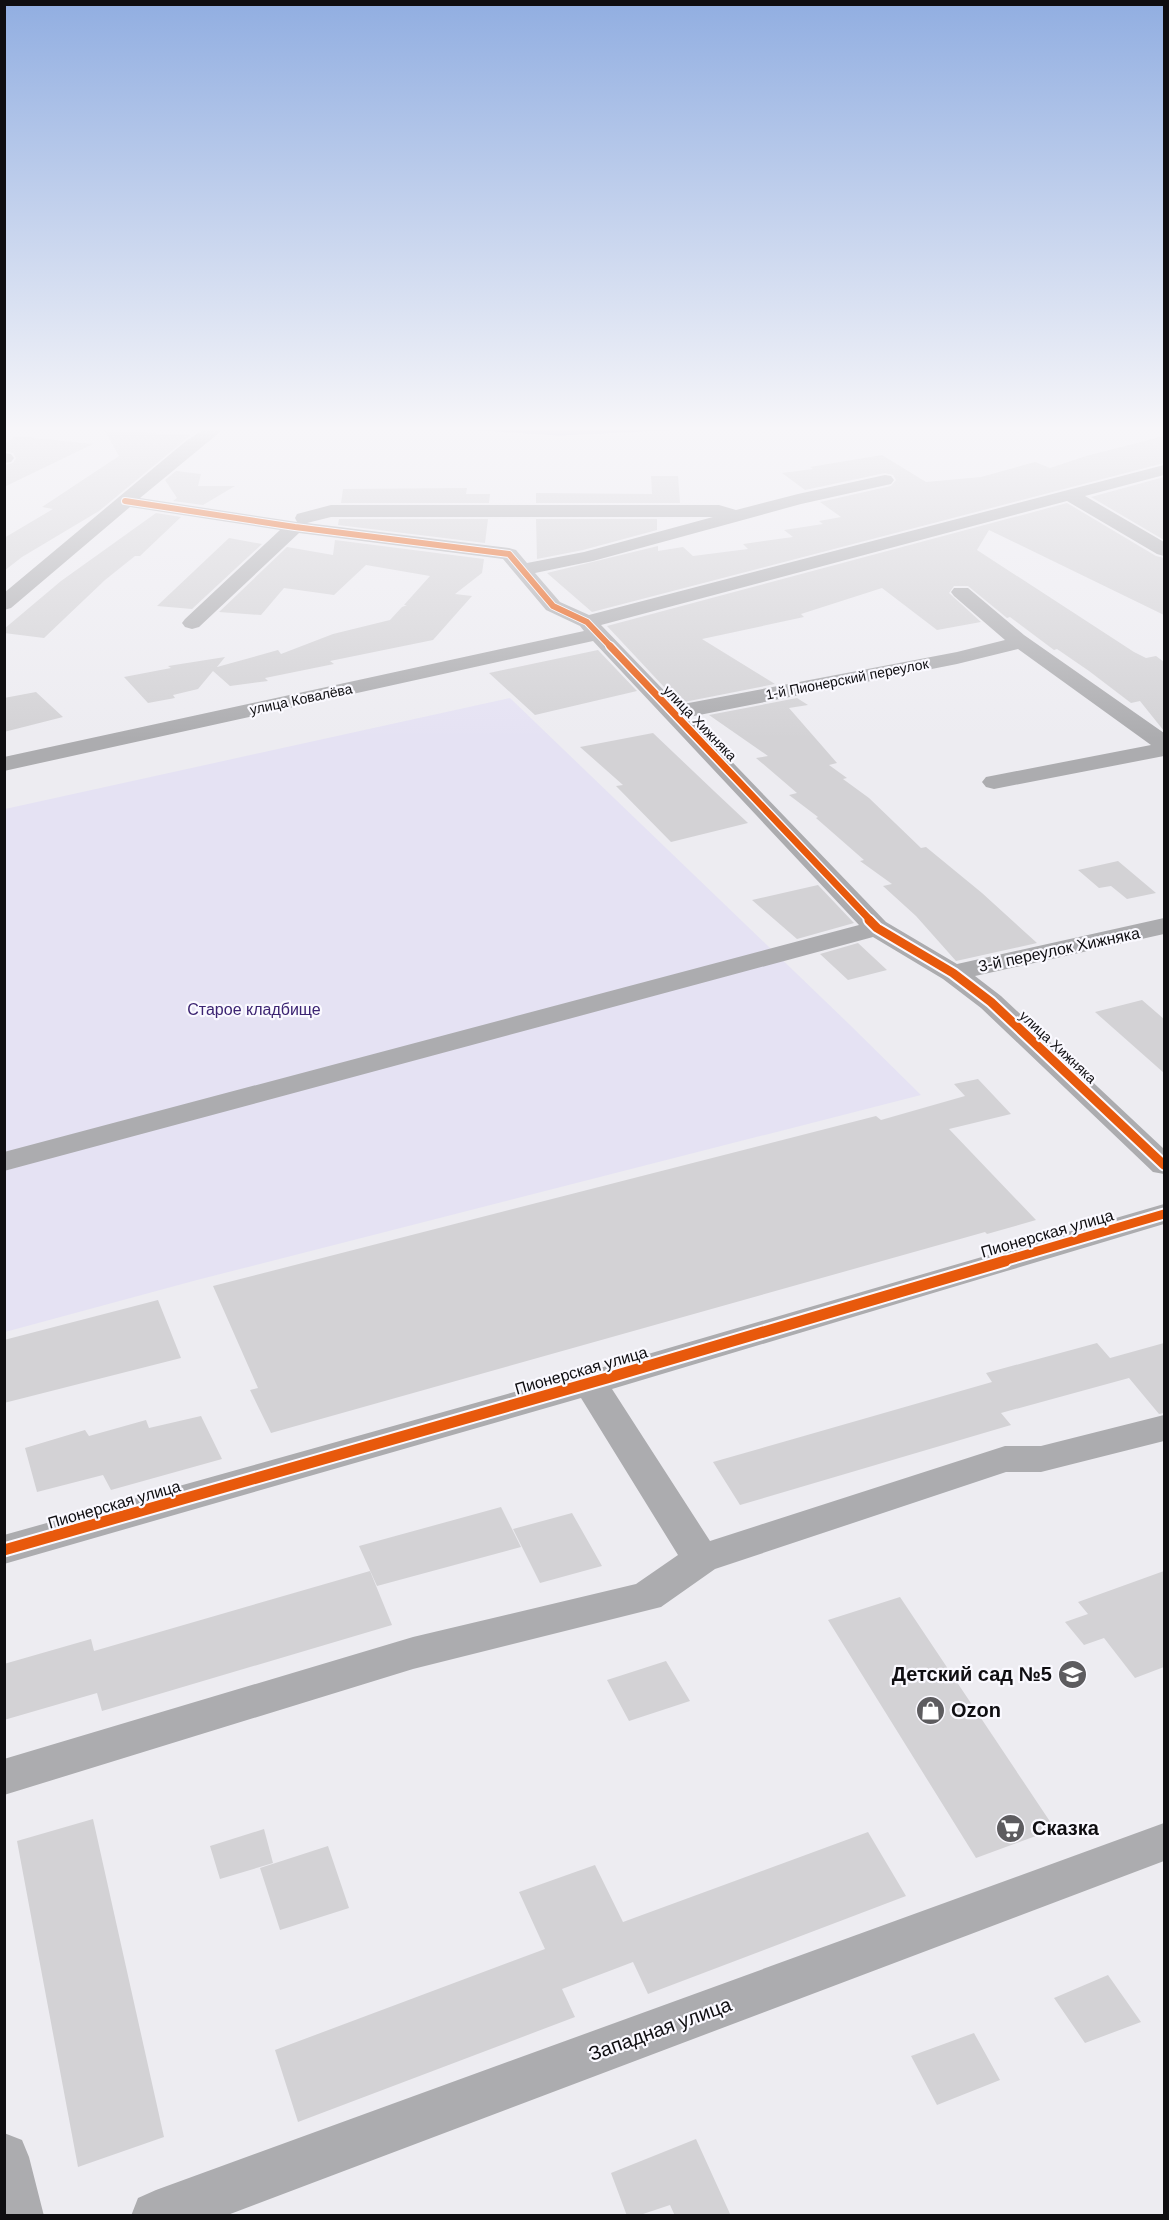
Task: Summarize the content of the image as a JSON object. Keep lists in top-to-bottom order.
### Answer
{
  "streets": {
    "street": [
      "1-й Пионерский переулок",
      "улица Ковалёва",
      "улица Хижняка",
      "3-й переулок Хижняка",
      "Пионерская улица",
      "Западная улица"
    ]
  },
  "crossings": [
    ["1-й Пионерский переулок", "улица Хижняка"],
    ["улица Ковалёва", "улица Хижняка"],
    ["улица Хижняка", "3-й переулок Хижняка"]
  ],
  "parks": ["Старое кладбище"],
  "places": {
    "school or university": ["Детский сад №5"],
    "shop": ["Ozon"],
    "supermarket": ["Сказка"]
  }
}
